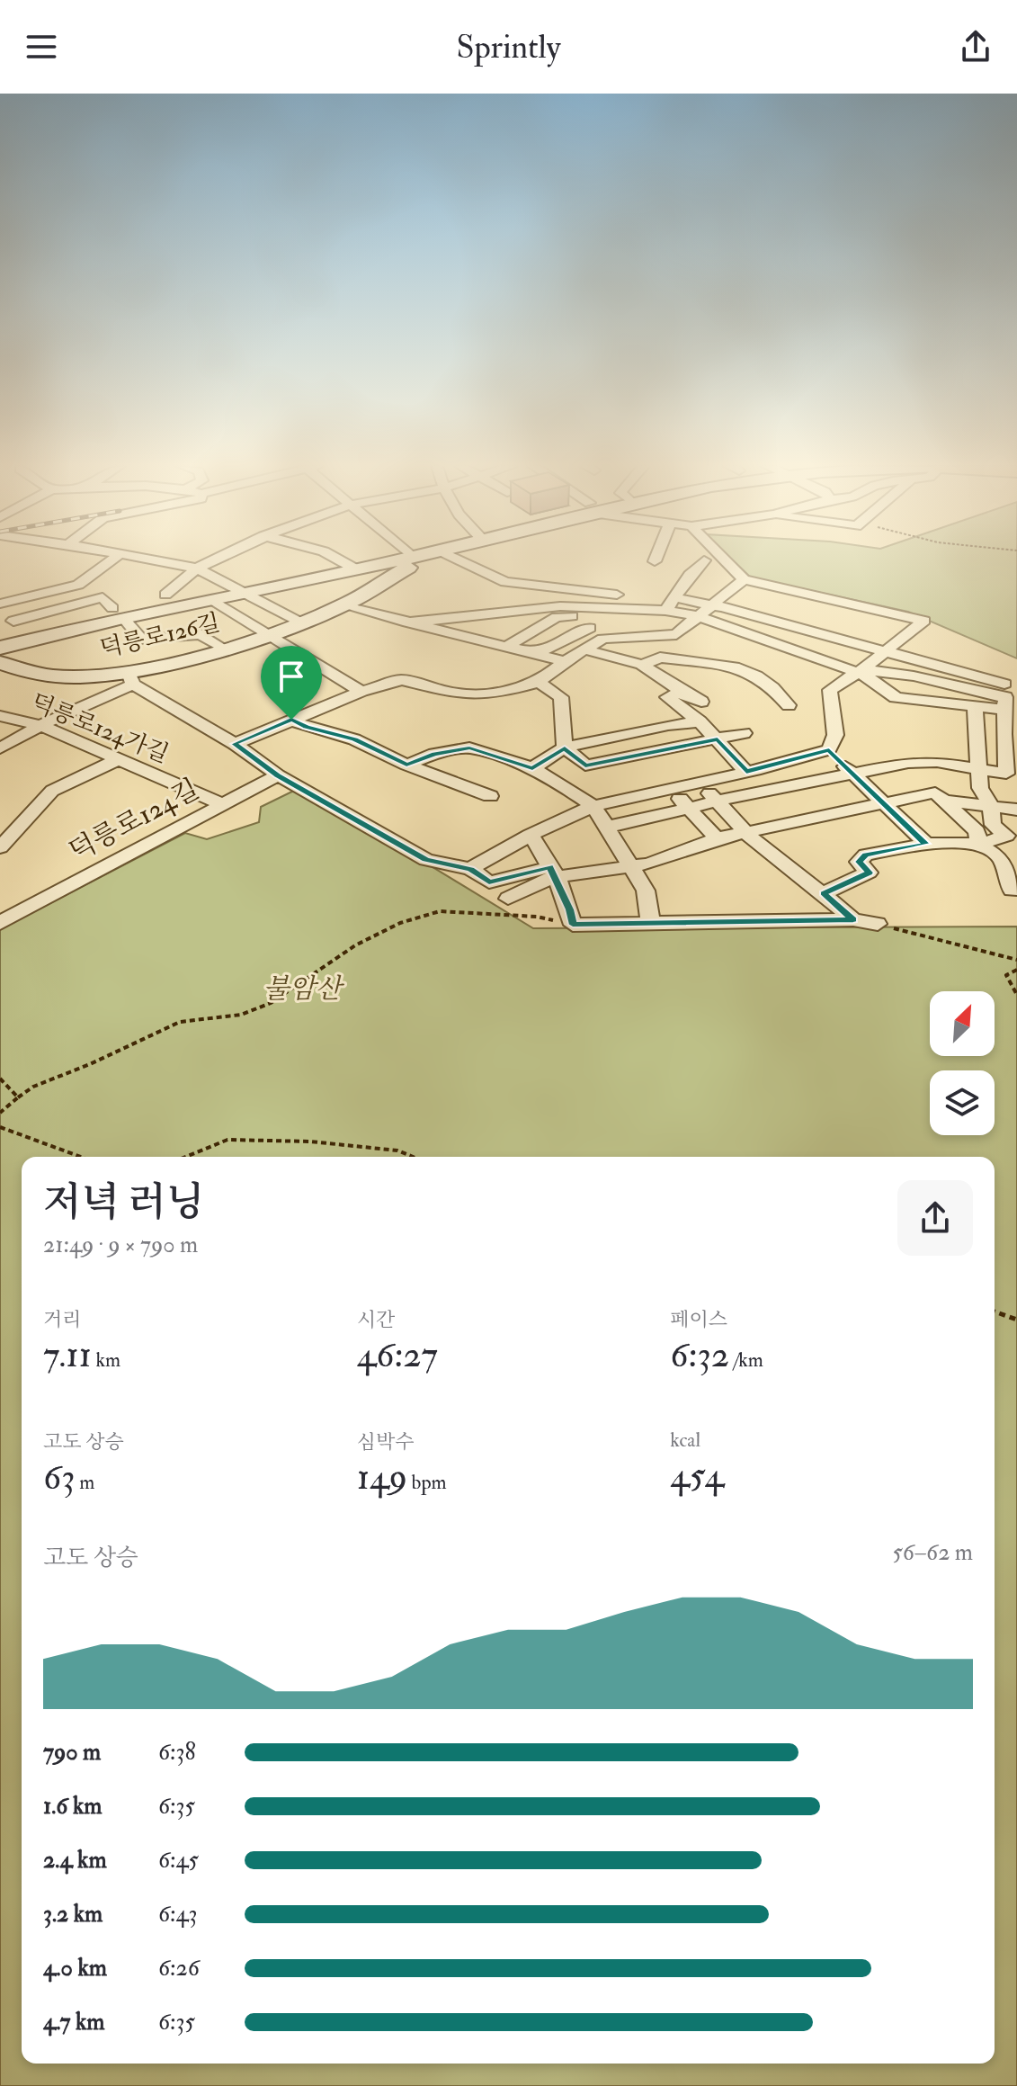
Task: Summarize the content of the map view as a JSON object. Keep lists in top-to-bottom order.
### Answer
{
  "streets": {
    "main road": ["덕릉로126길"],
    "street": ["덕릉로124가길", "덕릉로124길"]
  },
  "crossings": [
    ["덕릉로124가길", "덕릉로124길"]
  ],
  "parks": ["불암산"],
  "north": "top right",
  "page": {
    "header": "Sprintly",
    "heading": ["저녁 러닝", "21:49 · 9 × 790 m"],
    "stats": [
      ["거리", "7.11 km"],
      ["시간", "46:27"],
      ["페이스", "6:32 /km"],
      ["고도 상승", "63 m"],
      ["심박수", "149 bpm"],
      ["kcal", "454"]
    ],
    "chart": ["고도 상승", "56–62 m"],
    "list": [
      {
        "name": "790 m",
        "note": "6:38"
      },
      {
        "name": "1.6 km",
        "note": "6:35"
      },
      {
        "name": "2.4 km",
        "note": "6:45"
      },
      {
        "name": "3.2 km",
        "note": "6:43"
      },
      {
        "name": "4.0 km",
        "note": "6:26"
      },
      {
        "name": "4.7 km",
        "note": "6:35"
      }
    ]
  }
}
